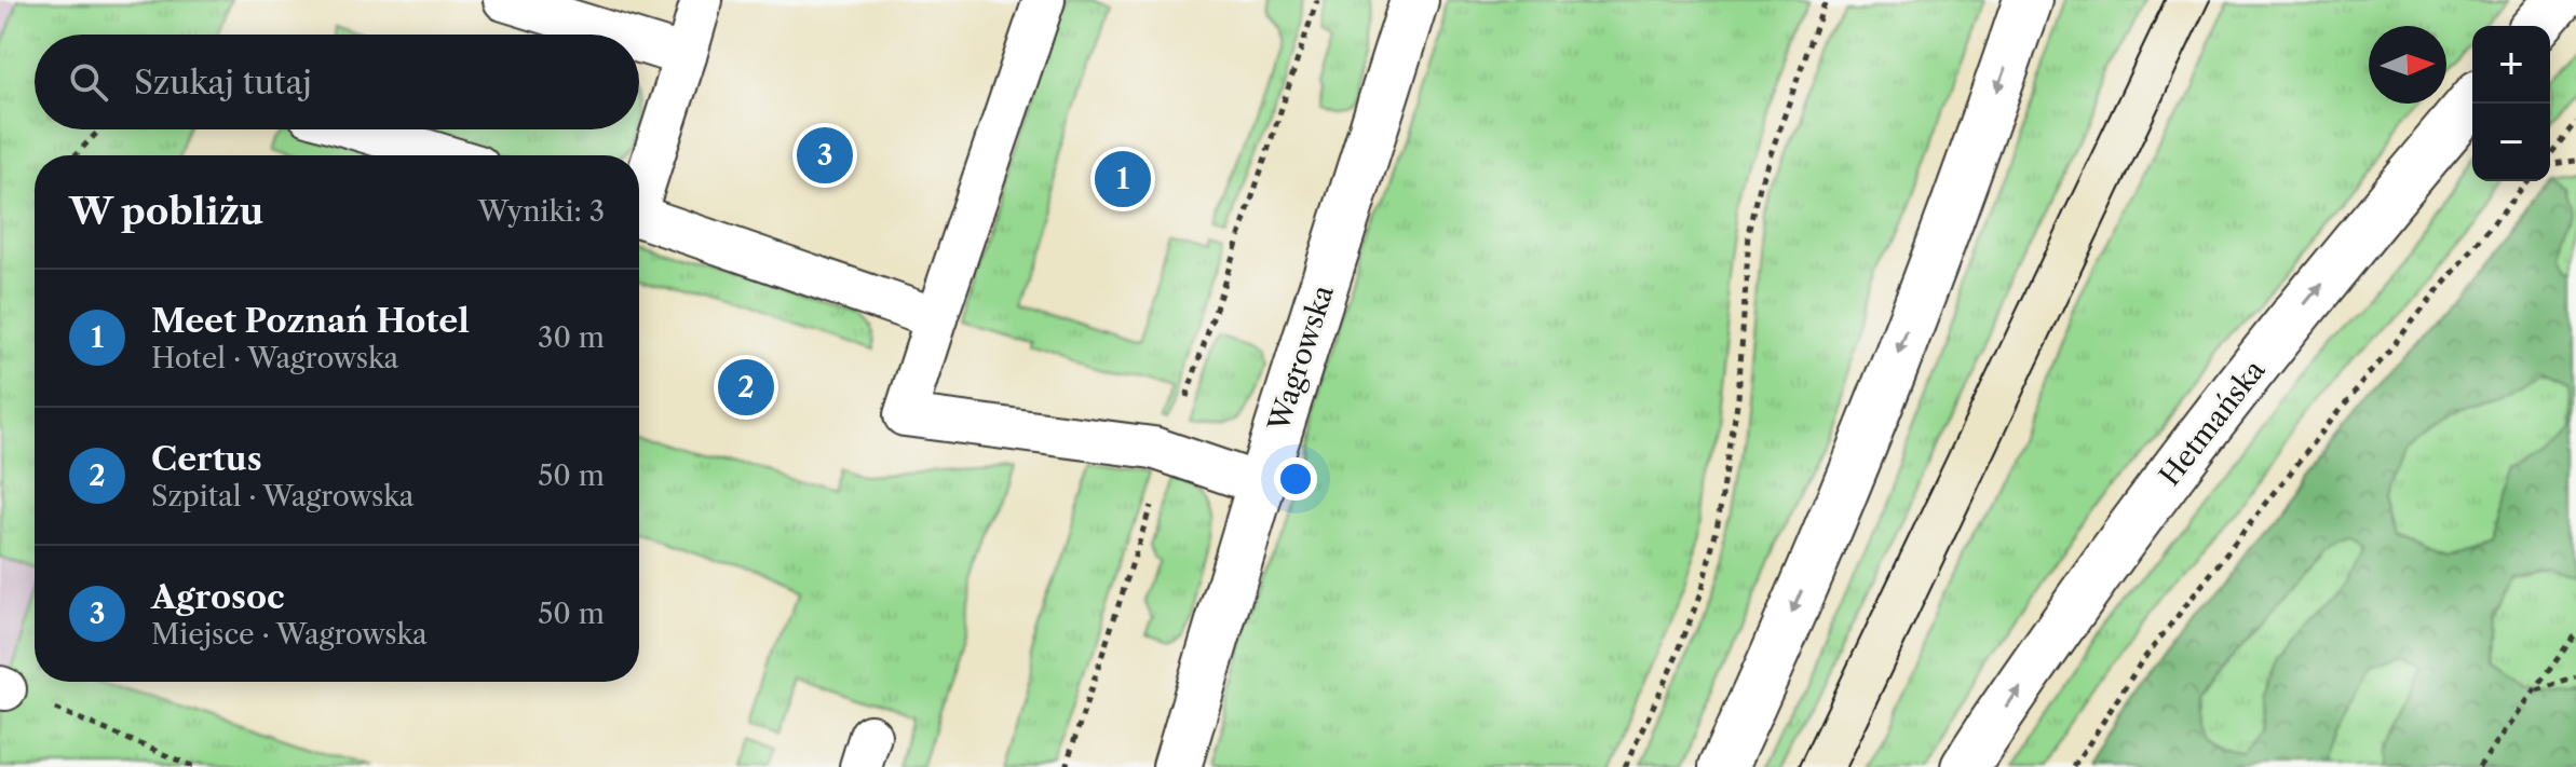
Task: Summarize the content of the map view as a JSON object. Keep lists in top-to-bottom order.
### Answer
{
  "streets": {
    "street": ["Wagrowska", "Hetmańska"]
  },
  "north": "right",
  "page": {
    "map_buttons": ["+", "−"],
    "search": "Szukaj tutaj",
    "pins": ["3", "1", "2"],
    "heading": ["W pobliżu", "Wyniki: 3"],
    "list": [
      {
        "mark": "1",
        "name": "Meet Poznań Hotel",
        "note": "Hotel · Wagrowska",
        "value": "30 m"
      },
      {
        "mark": "2",
        "name": "Certus",
        "note": "Szpital · Wagrowska",
        "value": "50 m"
      },
      {
        "mark": "3",
        "name": "Agrosoc",
        "note": "Miejsce · Wagrowska",
        "value": "50 m"
      }
    ]
  }
}
